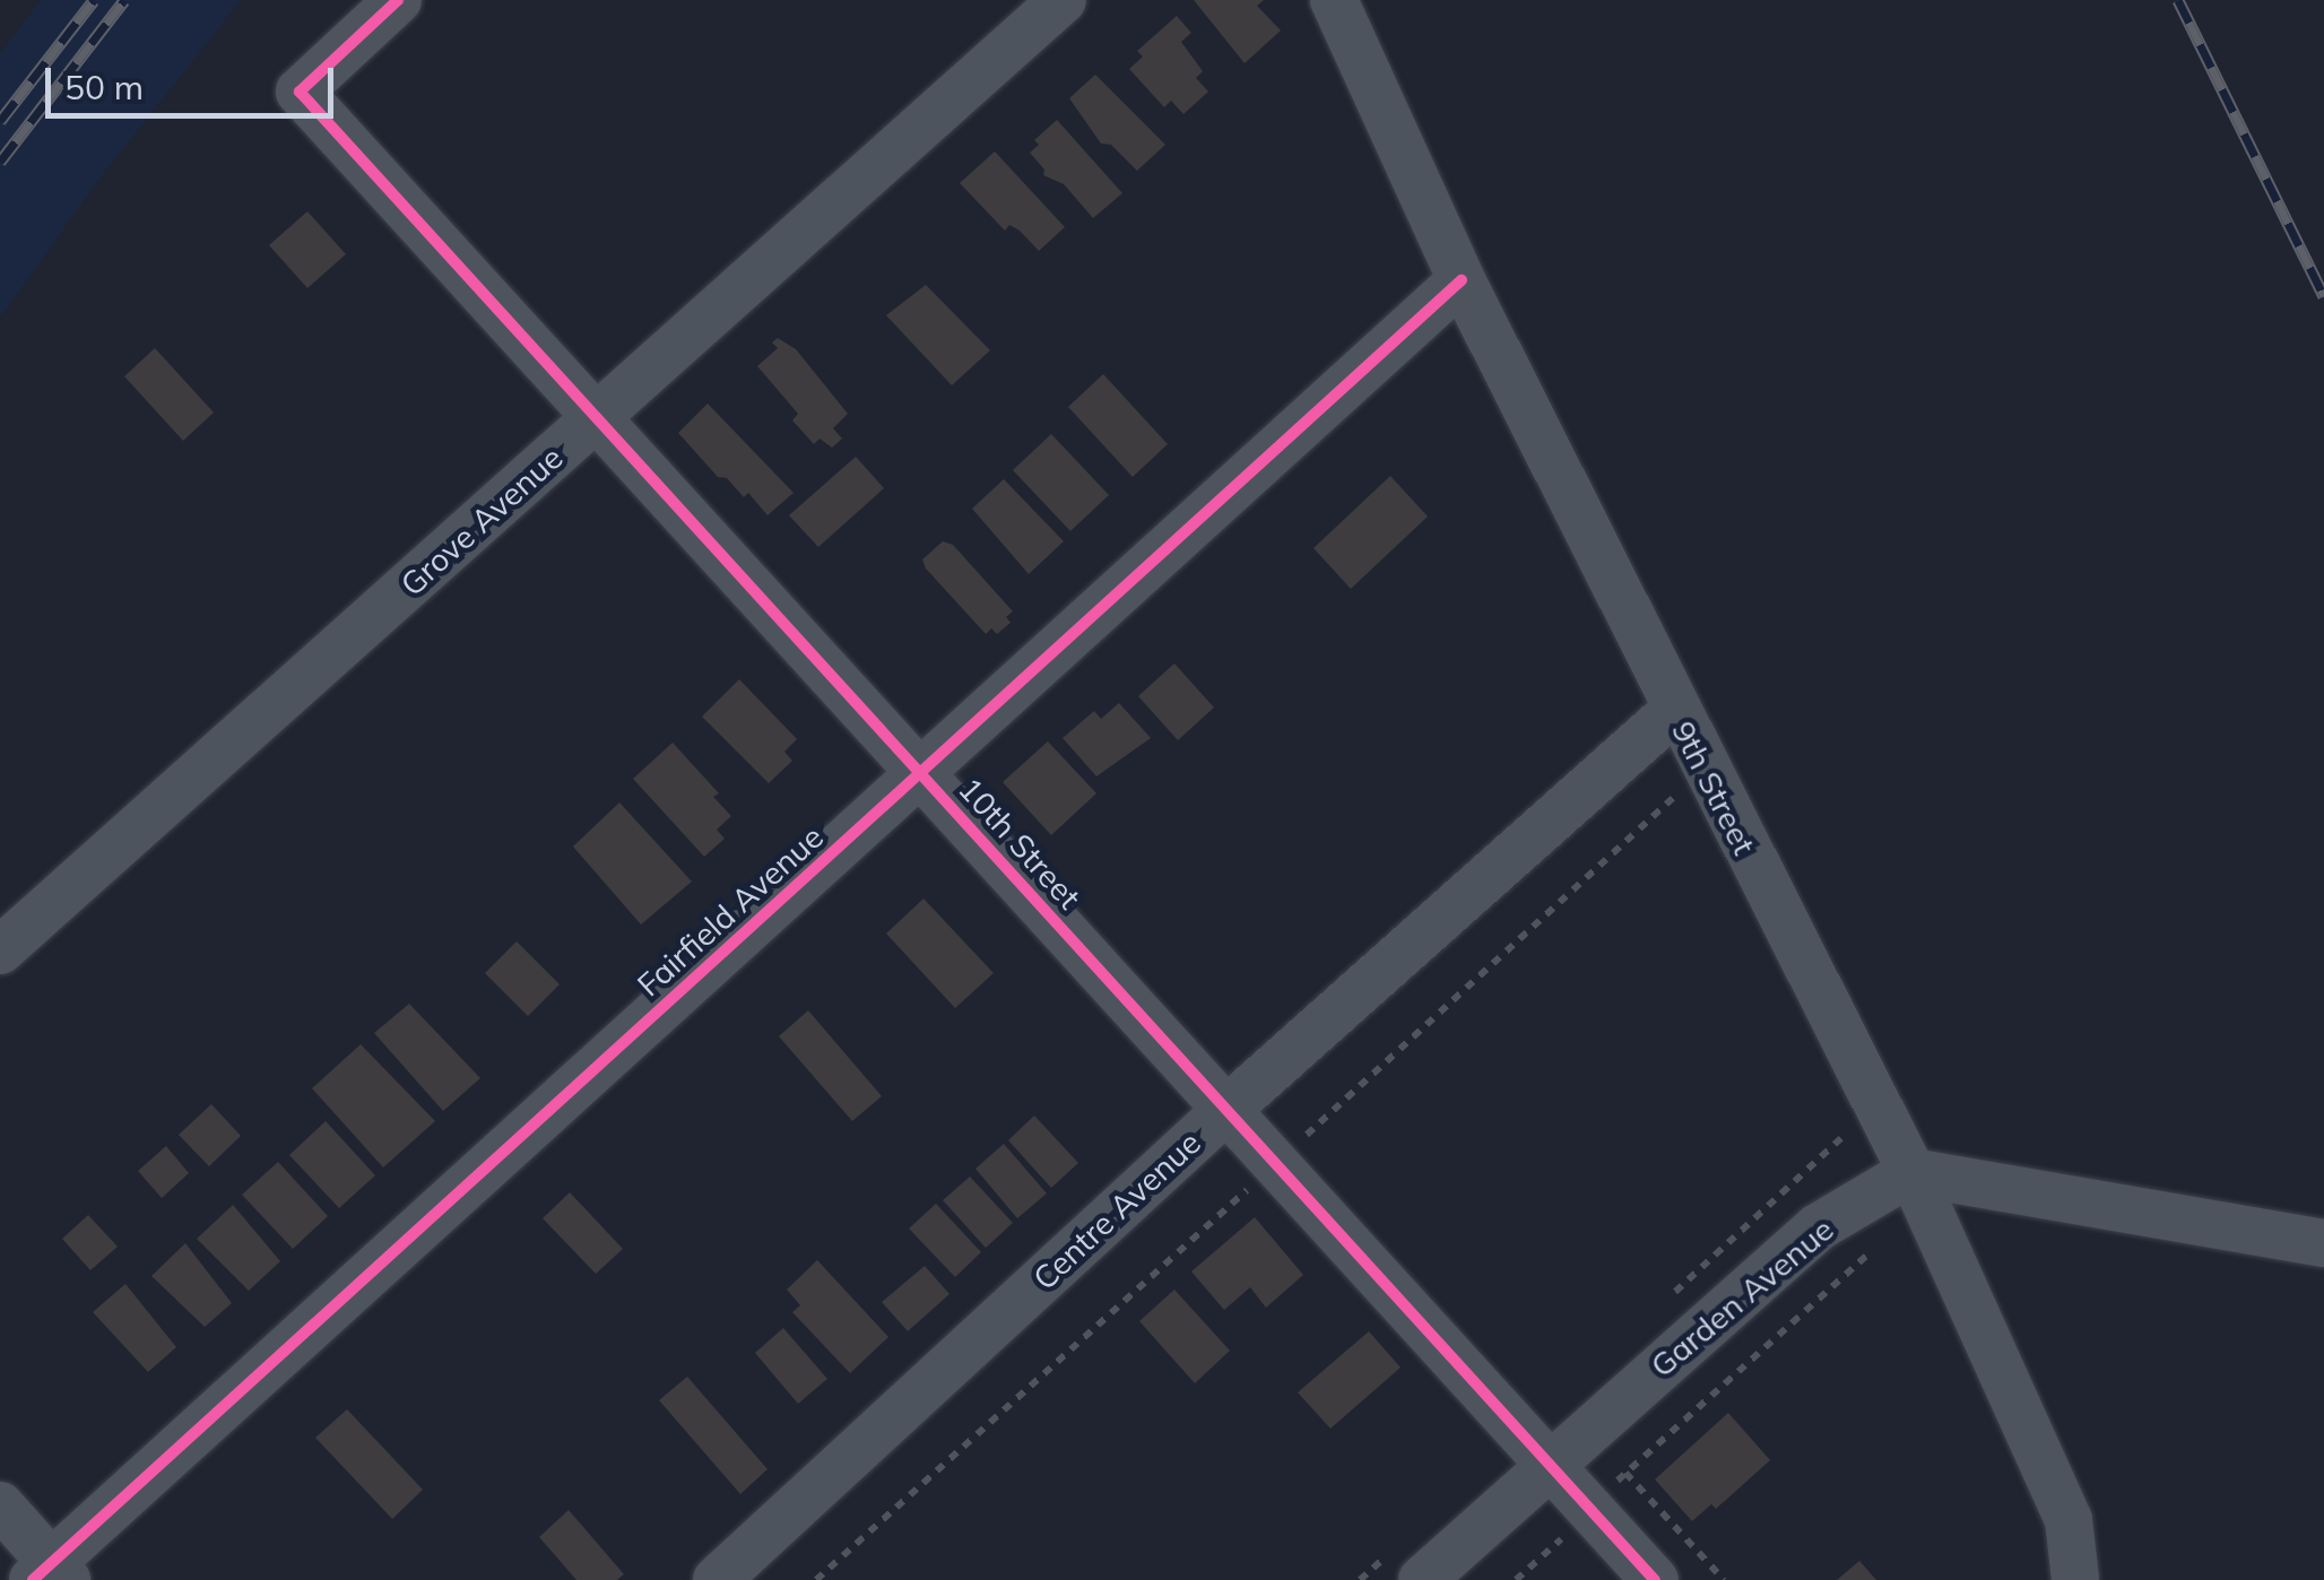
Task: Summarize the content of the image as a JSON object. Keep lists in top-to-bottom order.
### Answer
{
  "streets": {
    "street": [
      "Grove Avenue",
      "9th Street",
      "10th Street",
      "Fairfield Avenue",
      "Centre Avenue",
      "Garden Avenue"
    ]
  },
  "crossings": [
    ["Grove Avenue", "10th Street"],
    ["9th Street", "Fairfield Avenue"],
    ["9th Street", "Centre Avenue"],
    ["9th Street", "Garden Avenue"],
    ["10th Street", "Fairfield Avenue"],
    ["10th Street", "Centre Avenue"],
    ["10th Street", "Garden Avenue"]
  ],
  "scale_bar": "50 m"
}
